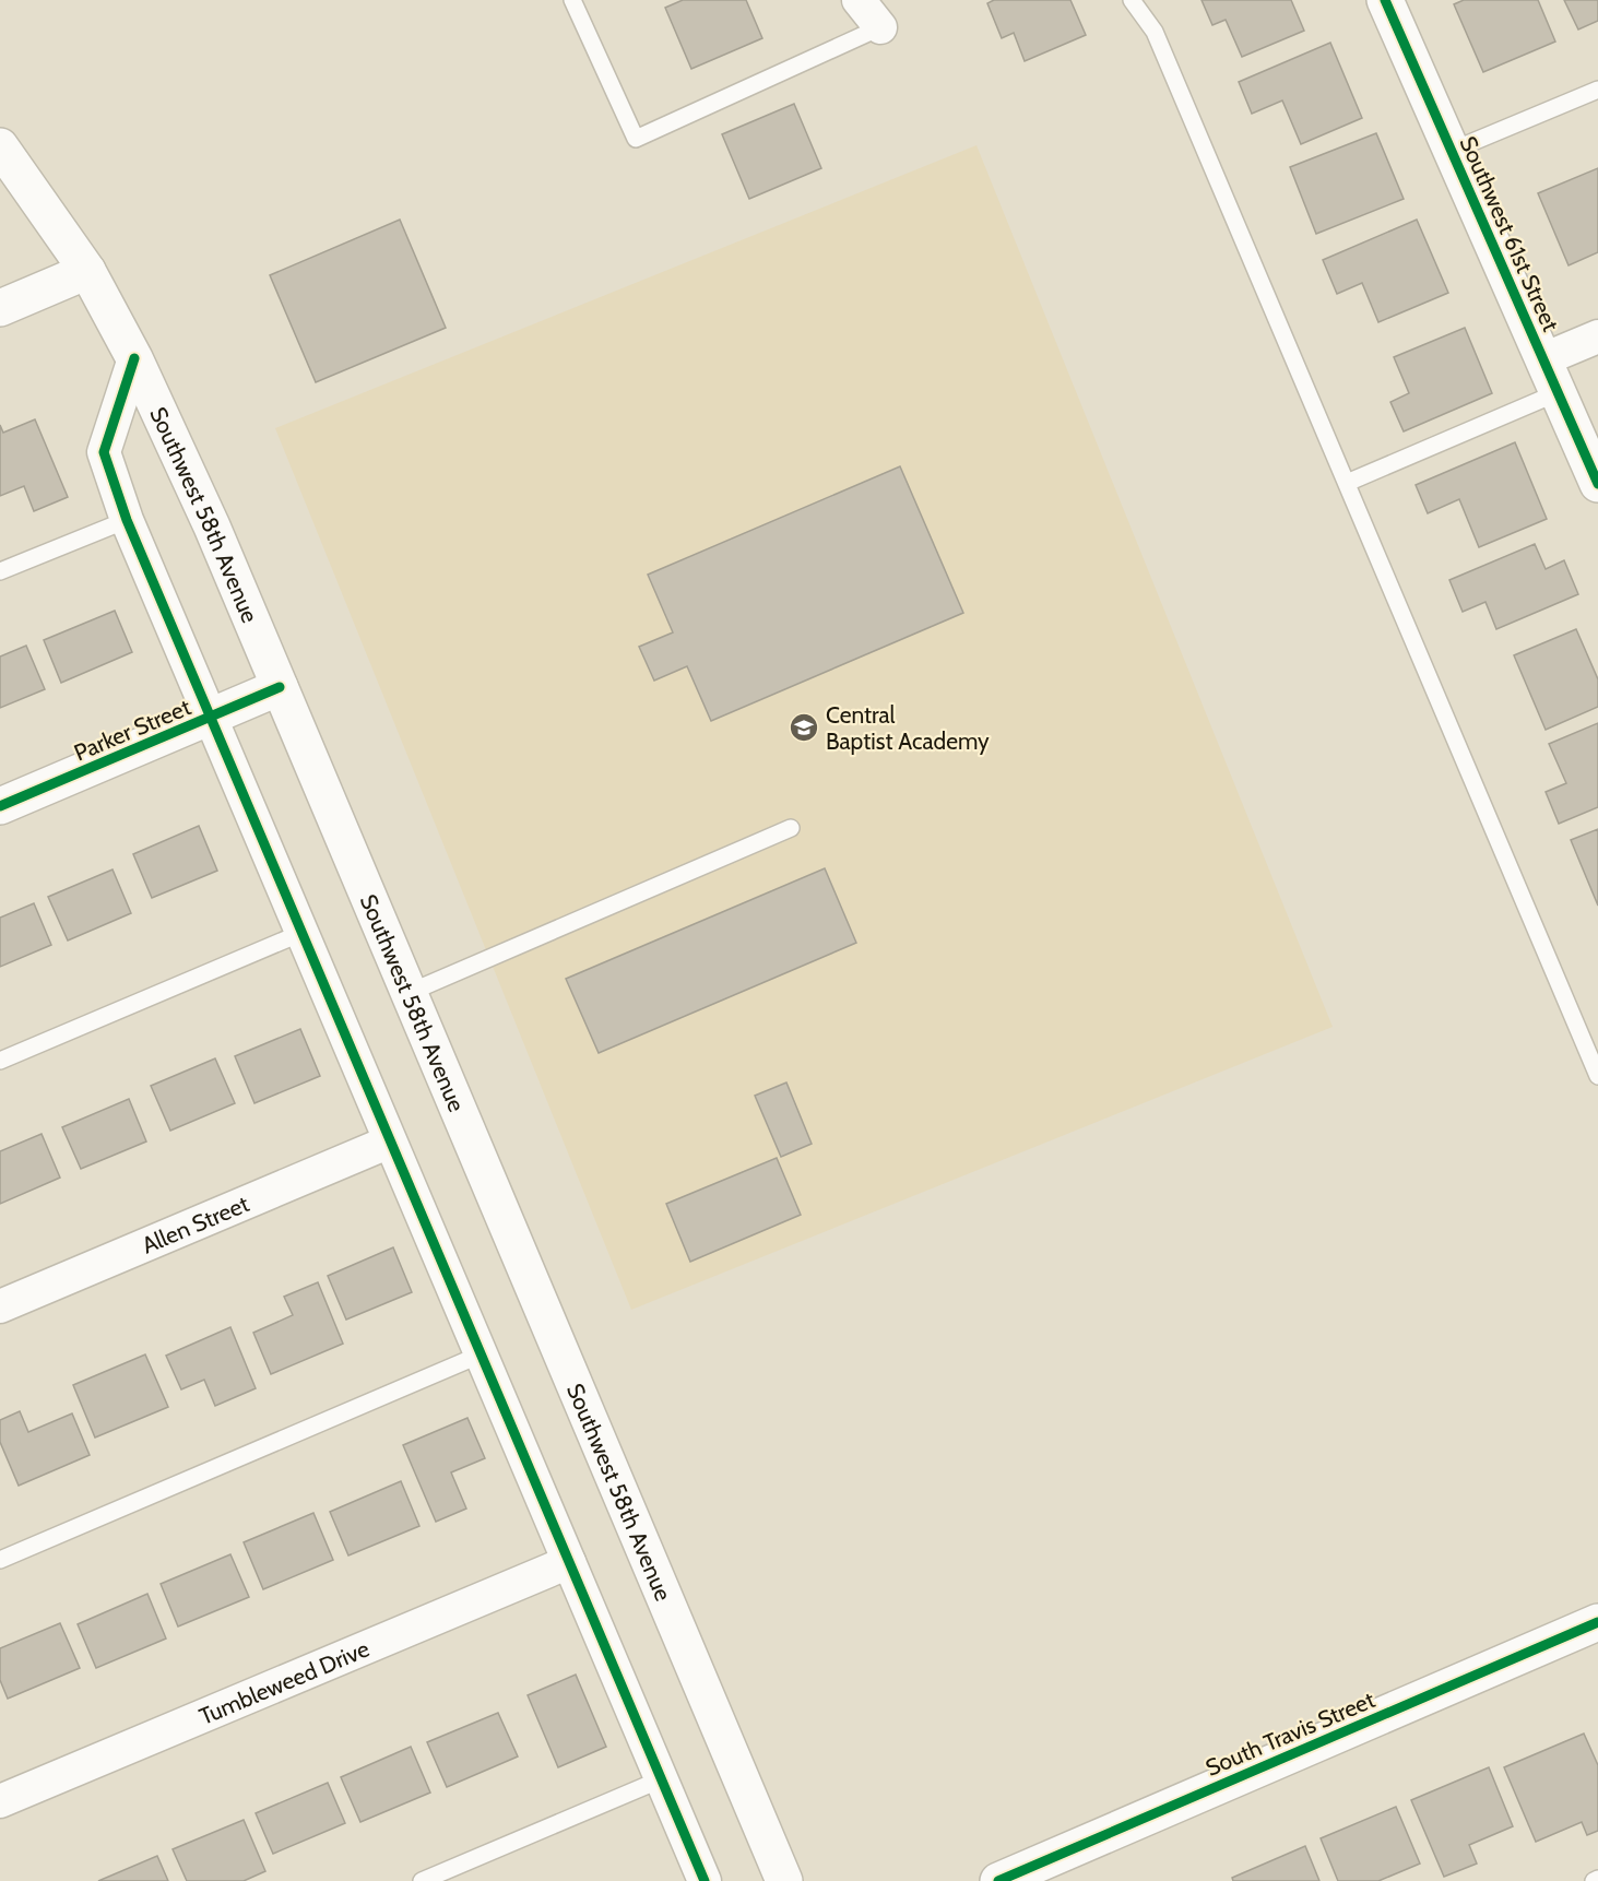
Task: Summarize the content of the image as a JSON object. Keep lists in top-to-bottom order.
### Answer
{
  "streets": {
    "main road": [
      "Southwest 61st Street",
      "Southwest 58th Avenue",
      "Parker Street",
      "South Travis Street"
    ],
    "street": ["Allen Street", "Tumbleweed Drive"]
  },
  "crossings": [
    ["Southwest 58th Avenue", "Parker Street"]
  ],
  "places": {
    "school or university": ["Central Baptist Academy"]
  }
}
